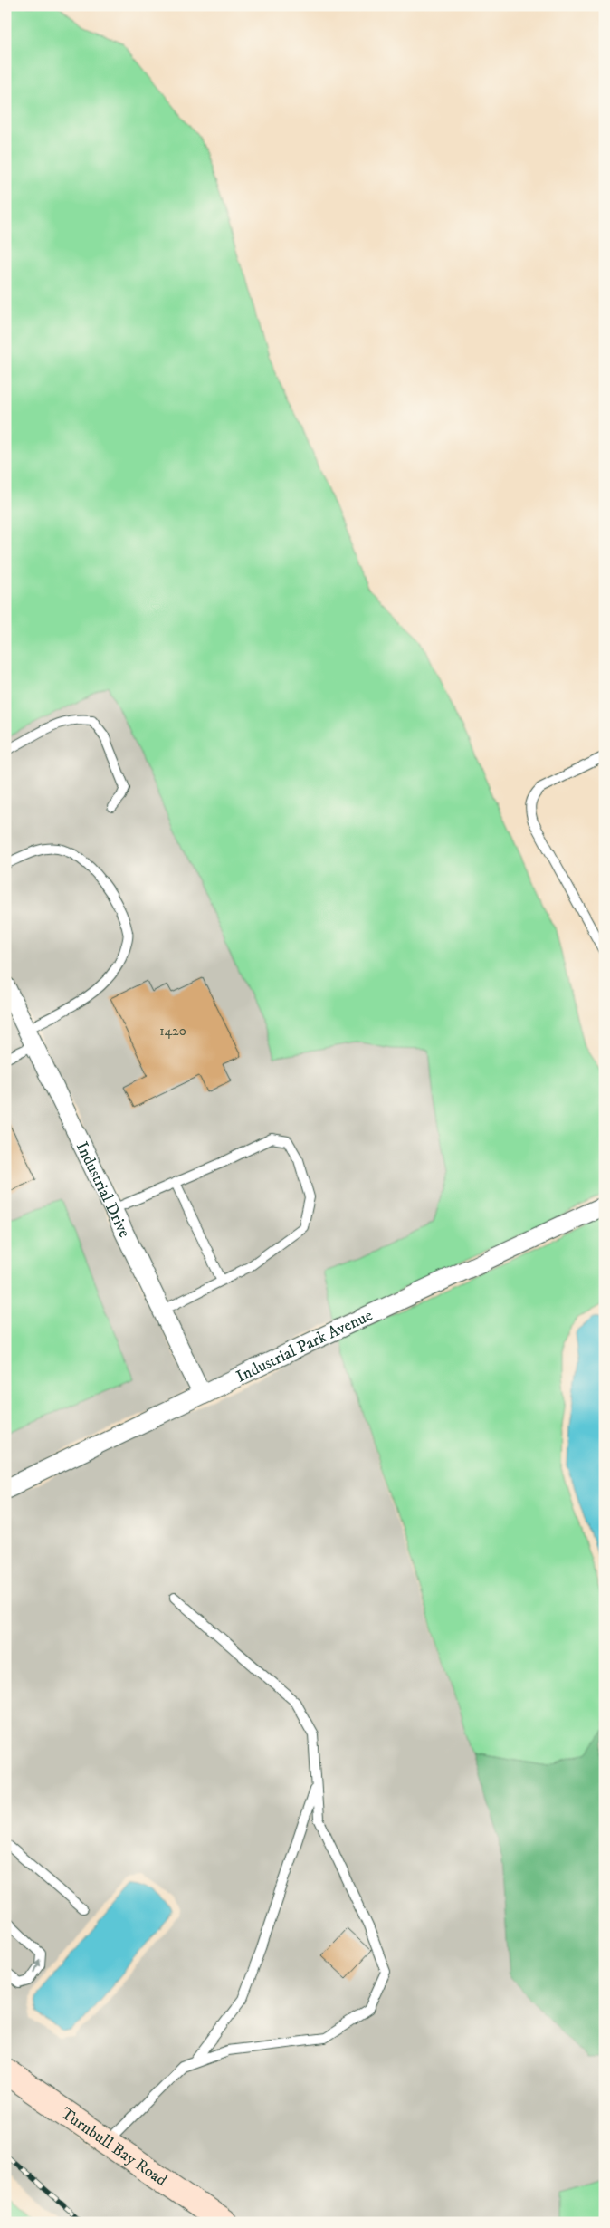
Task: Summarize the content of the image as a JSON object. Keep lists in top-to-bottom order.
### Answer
{
  "streets": {
    "street": ["Industrial Drive", "Industrial Park Avenue", "Turnbull Bay Road"]
  },
  "crossings": [
    ["Industrial Drive", "Industrial Park Avenue"]
  ],
  "house_numbers": ["1420"]
}
